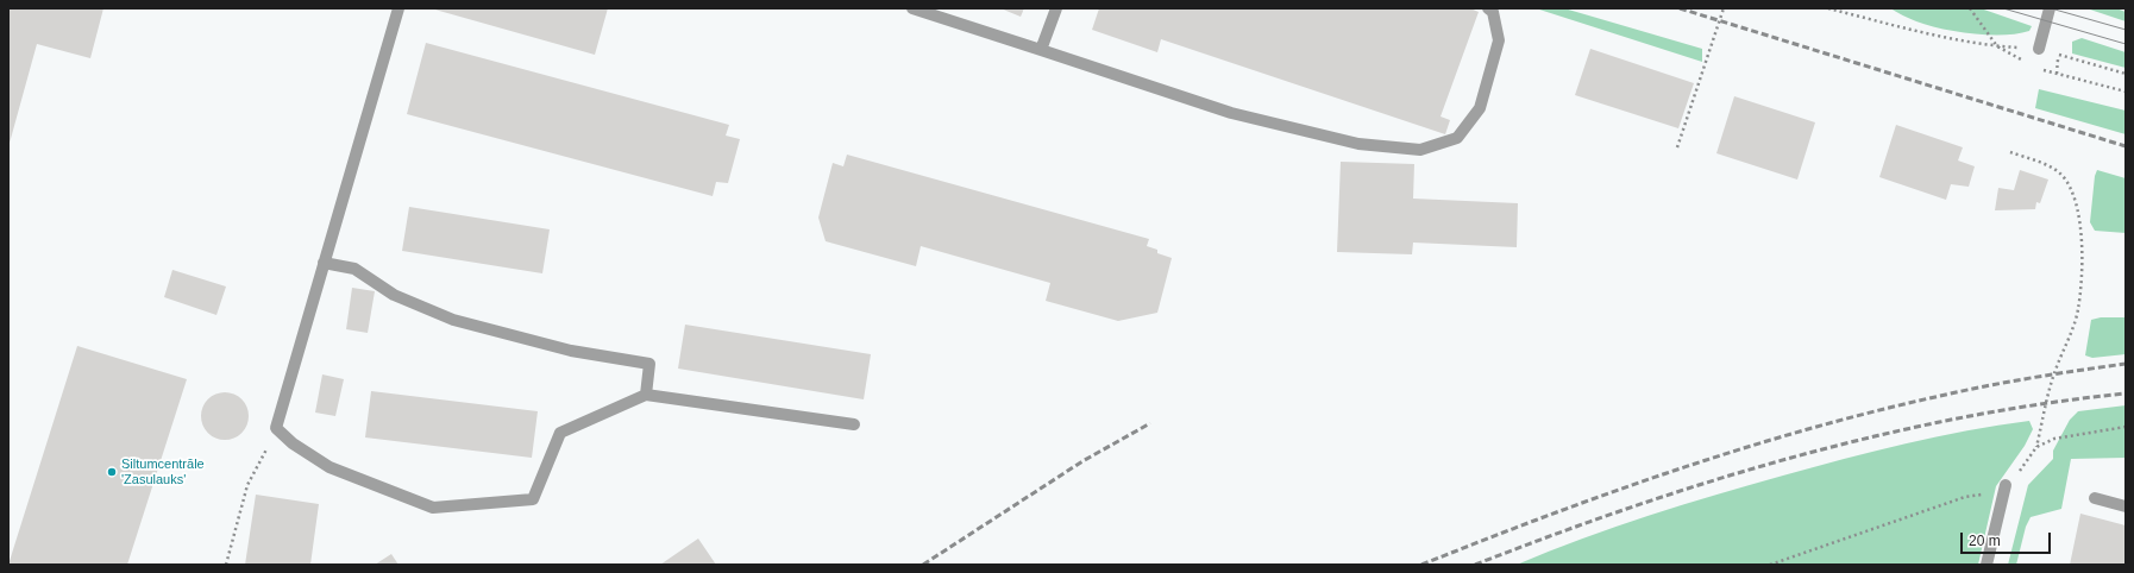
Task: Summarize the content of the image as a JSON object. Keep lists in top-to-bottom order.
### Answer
{
  "places": ["Siltumcentrāle 'Zasulauks'"],
  "scale_bar": "20 m"
}
